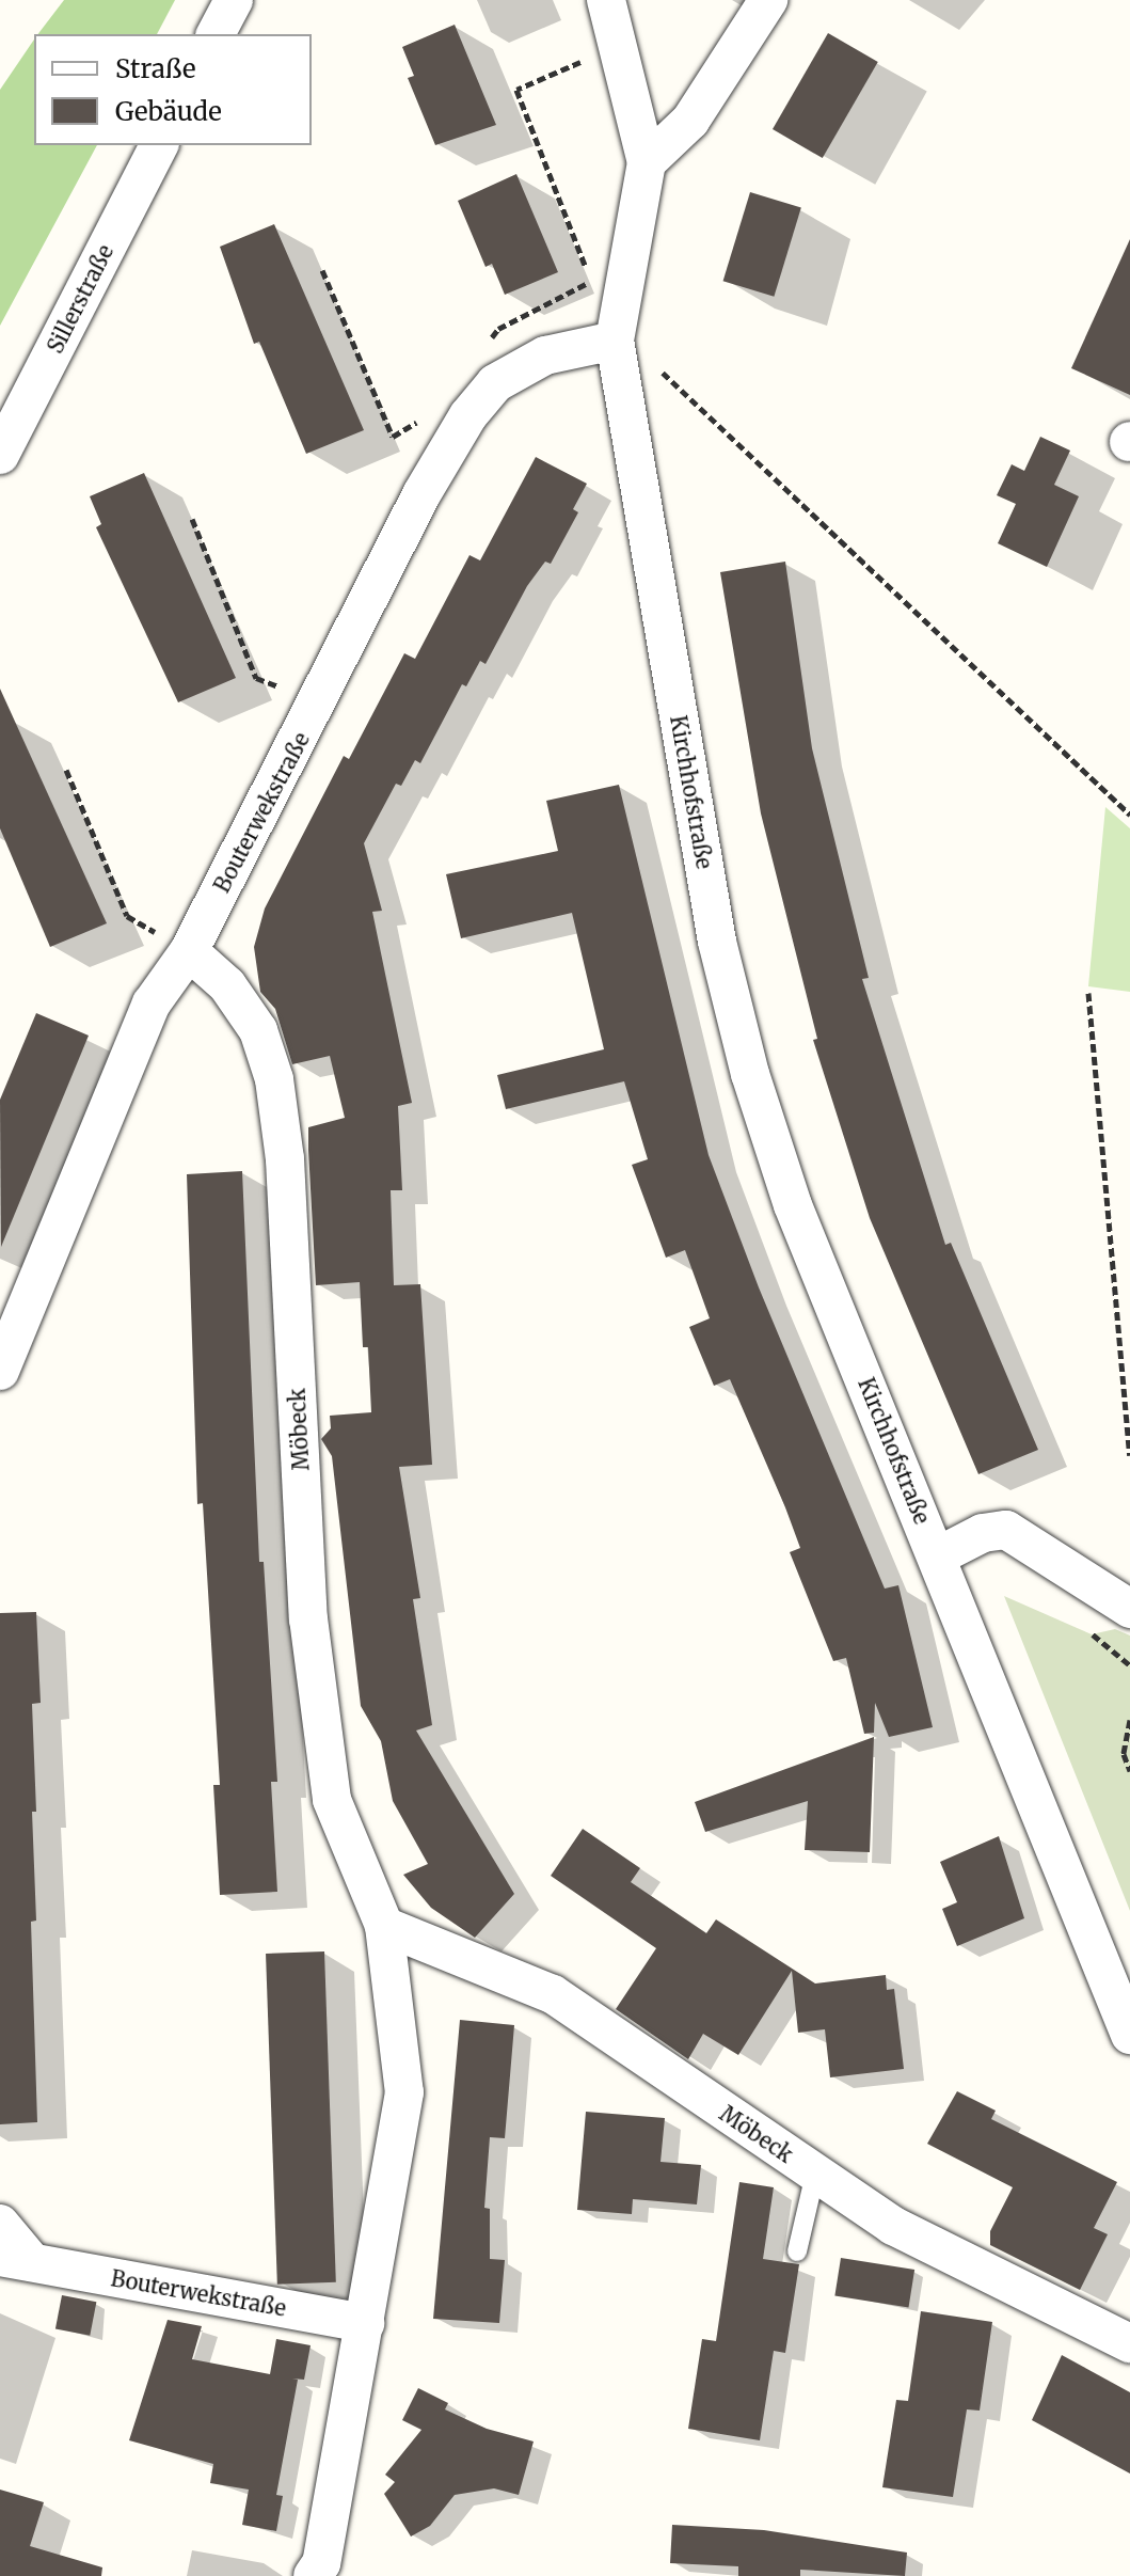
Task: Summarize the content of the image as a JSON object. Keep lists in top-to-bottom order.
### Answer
{
  "streets": {
    "street": [
      "Sillerstraße",
      "Kirchhofstraße",
      "Bouterwekstraße",
      "Möbeck"
    ]
  },
  "crossings": [
    ["Kirchhofstraße", "Bouterwekstraße"],
    ["Bouterwekstraße", "Möbeck"]
  ],
  "legend": ["Straße", "Gebäude"]
}
